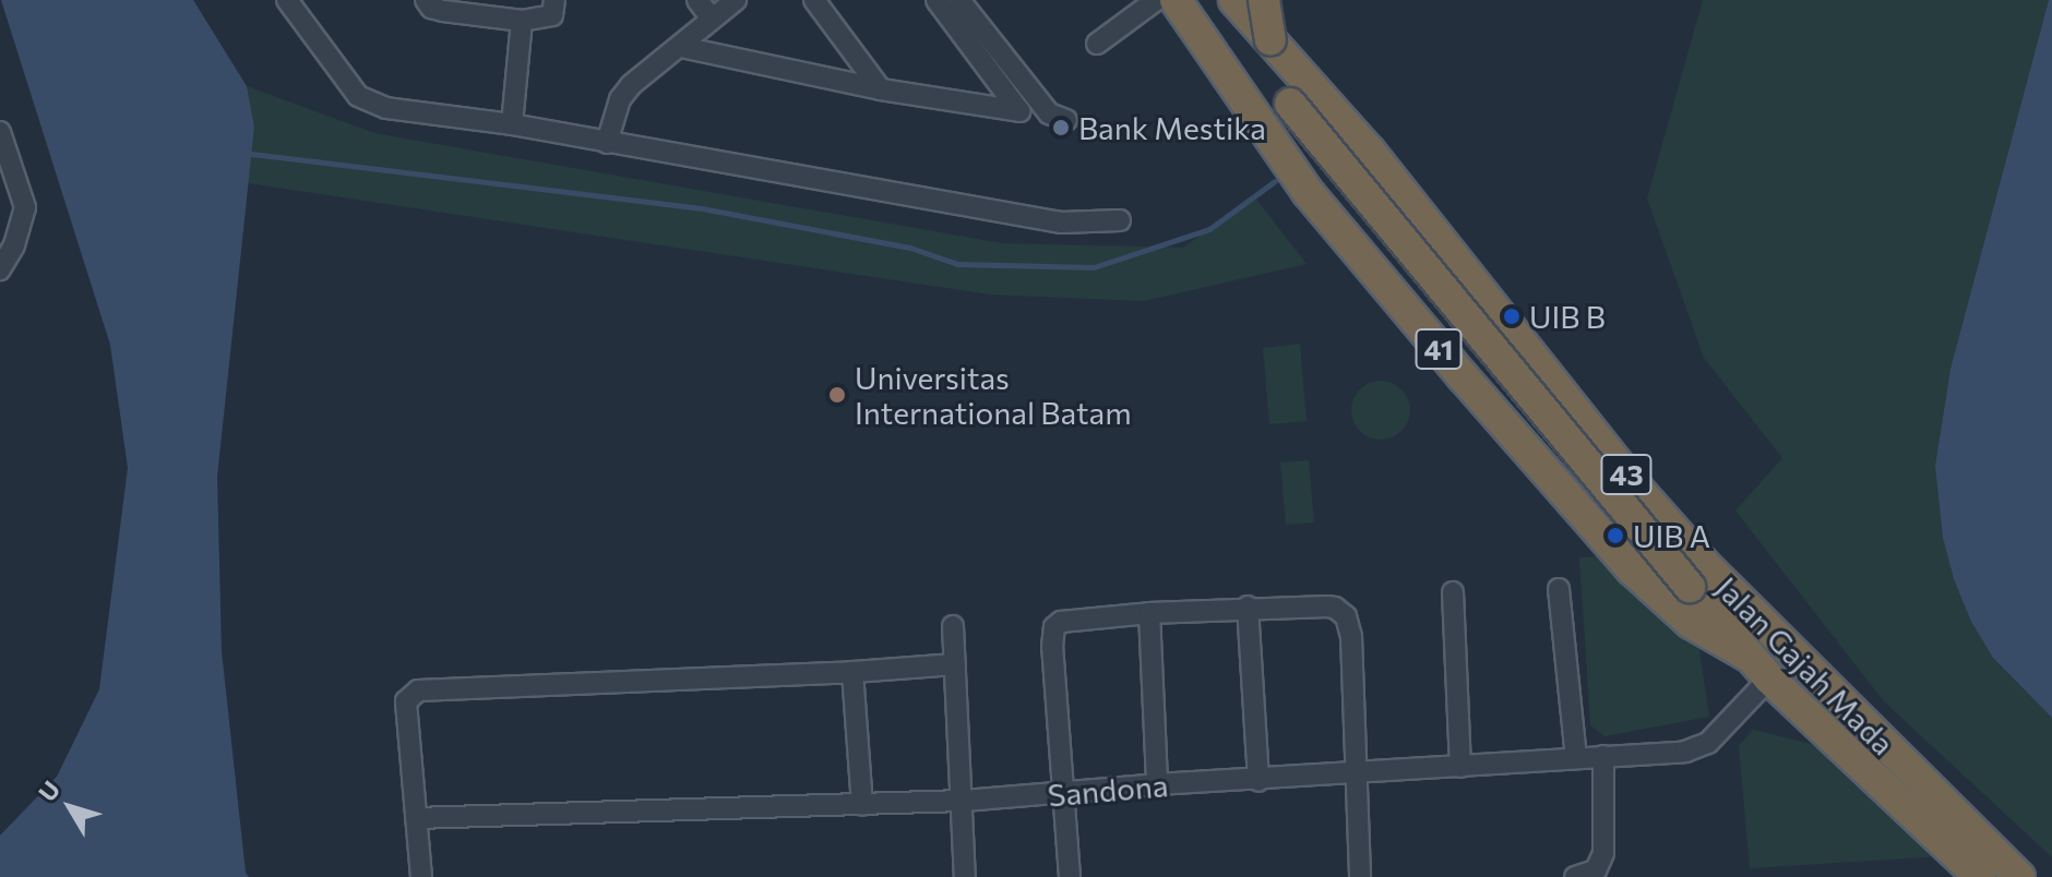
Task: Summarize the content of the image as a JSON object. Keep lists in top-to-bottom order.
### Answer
{
  "streets": {
    "highway": ["41", "43", "Jalan Gajah Mada"],
    "street": ["Sandona"]
  },
  "crossings": [
    ["41", "Jalan Gajah Mada"],
    ["Jalan Gajah Mada", "Sandona"]
  ],
  "places": [
    "Bank Mestika",
    "UIB B",
    "Universitas International Batam",
    "UIB A"
  ],
  "north": "top left"
}
